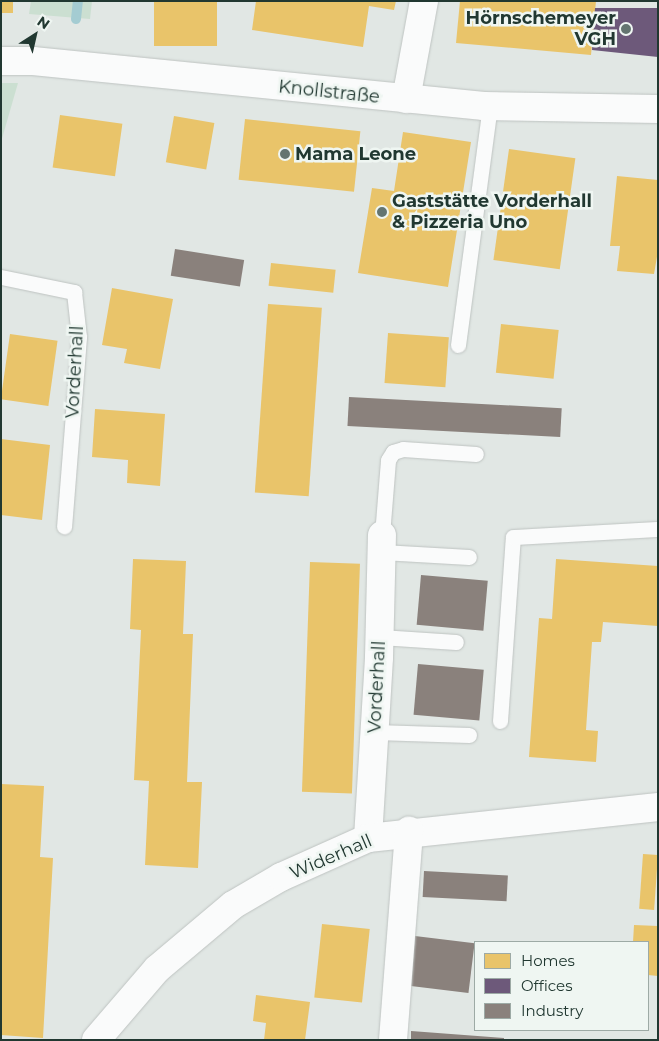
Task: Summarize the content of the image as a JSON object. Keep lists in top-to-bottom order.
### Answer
{
  "streets": {
    "street": ["Knollstraße", "Vorderhall", "Widerhall"]
  },
  "crossings": [
    ["Vorderhall", "Widerhall"]
  ],
  "places": ["Hörnschemeyer VGH", "Mama Leone", "Gaststätte Vorderhall & Pizzeria Uno"],
  "legend": ["Homes", "Offices", "Industry"],
  "north": "top right"
}
